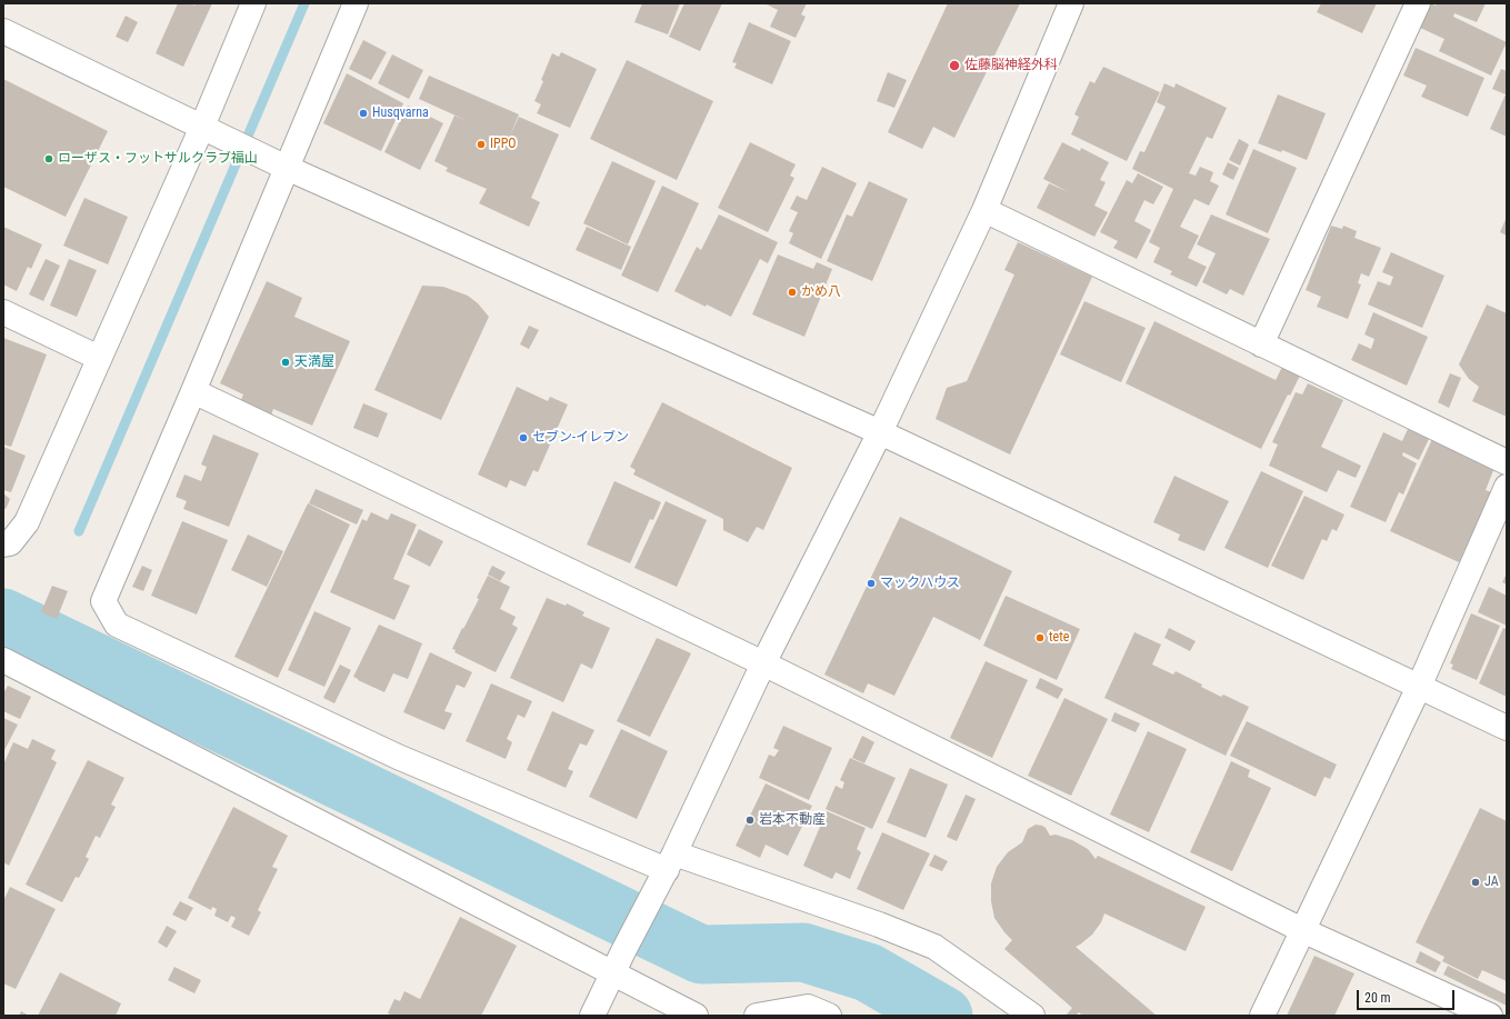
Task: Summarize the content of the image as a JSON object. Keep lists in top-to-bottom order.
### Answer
{
  "places": [
    "佐藤脳神経外科",
    "Husqvarna",
    "IPPO",
    "ローザス・フットサルクラブ福山",
    "かめ八",
    "天満屋",
    "セブン-イレブン",
    "マックハウス",
    "tete",
    "岩本不動産",
    "JA"
  ],
  "scale_bar": "20 m"
}
